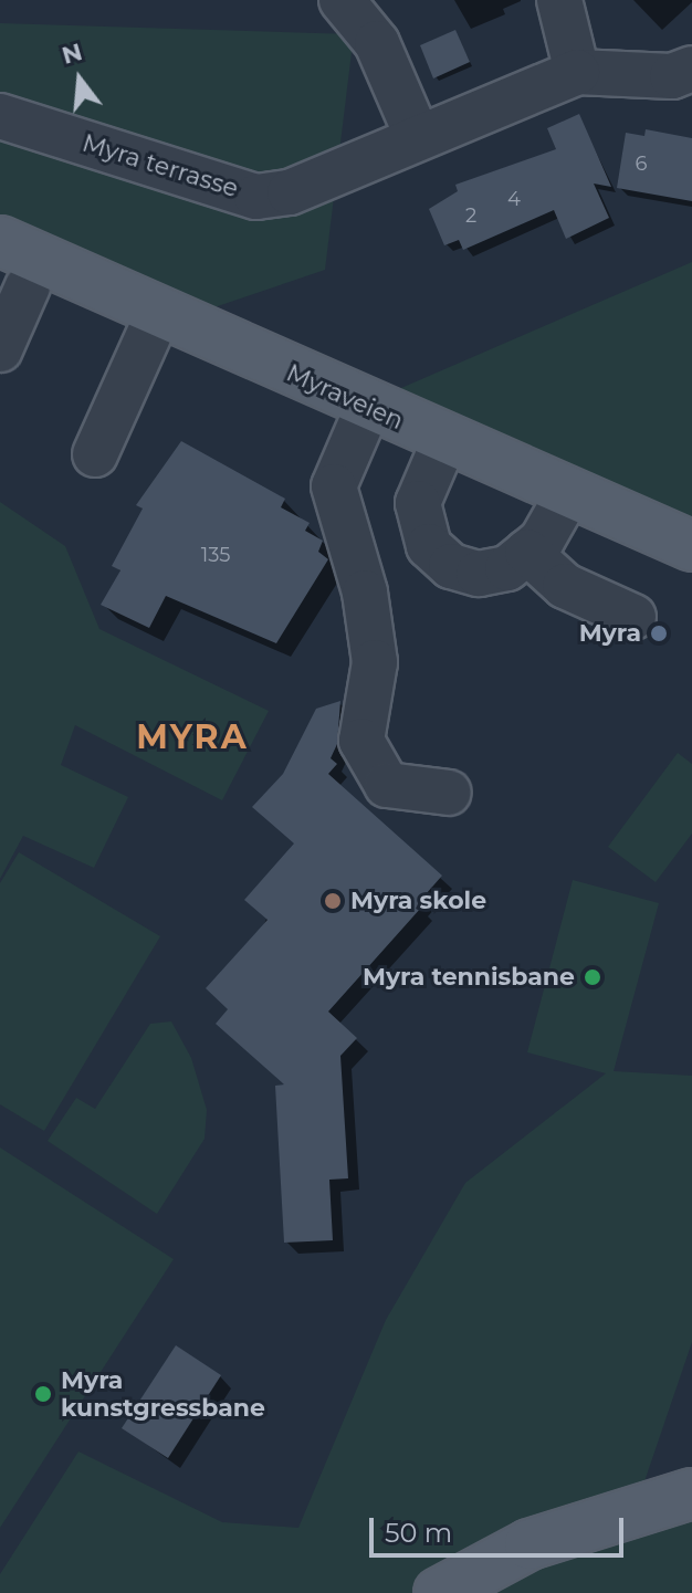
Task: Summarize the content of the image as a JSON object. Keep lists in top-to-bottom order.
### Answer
{
  "streets": {
    "main road": ["Myraveien"],
    "street": ["Myra terrasse"]
  },
  "districts": ["MYRA"],
  "places": [
    "Myra",
    "Myra skole",
    "Myra tennisbane",
    "Myra kunstgressbane"
  ],
  "house_numbers": [
    "6",
    "4",
    "2",
    "135"
  ],
  "scale_bar": "50 m",
  "north": "top"
}
